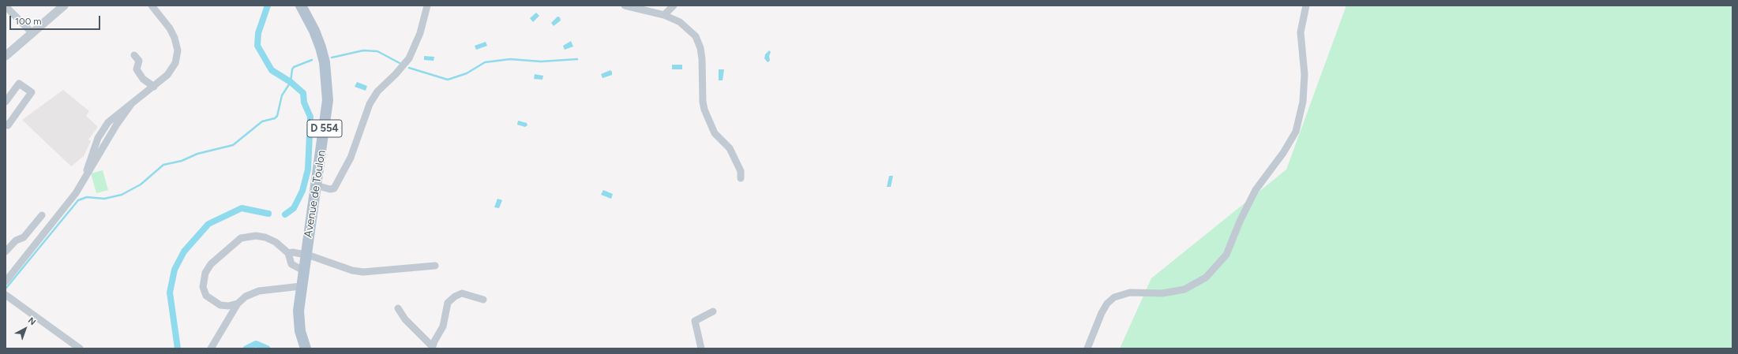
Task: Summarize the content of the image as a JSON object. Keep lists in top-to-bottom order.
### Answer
{
  "streets": {
    "main road": ["D 554", "Avenue de Toulon"]
  },
  "scale_bar": "100 m",
  "north": "top right"
}
